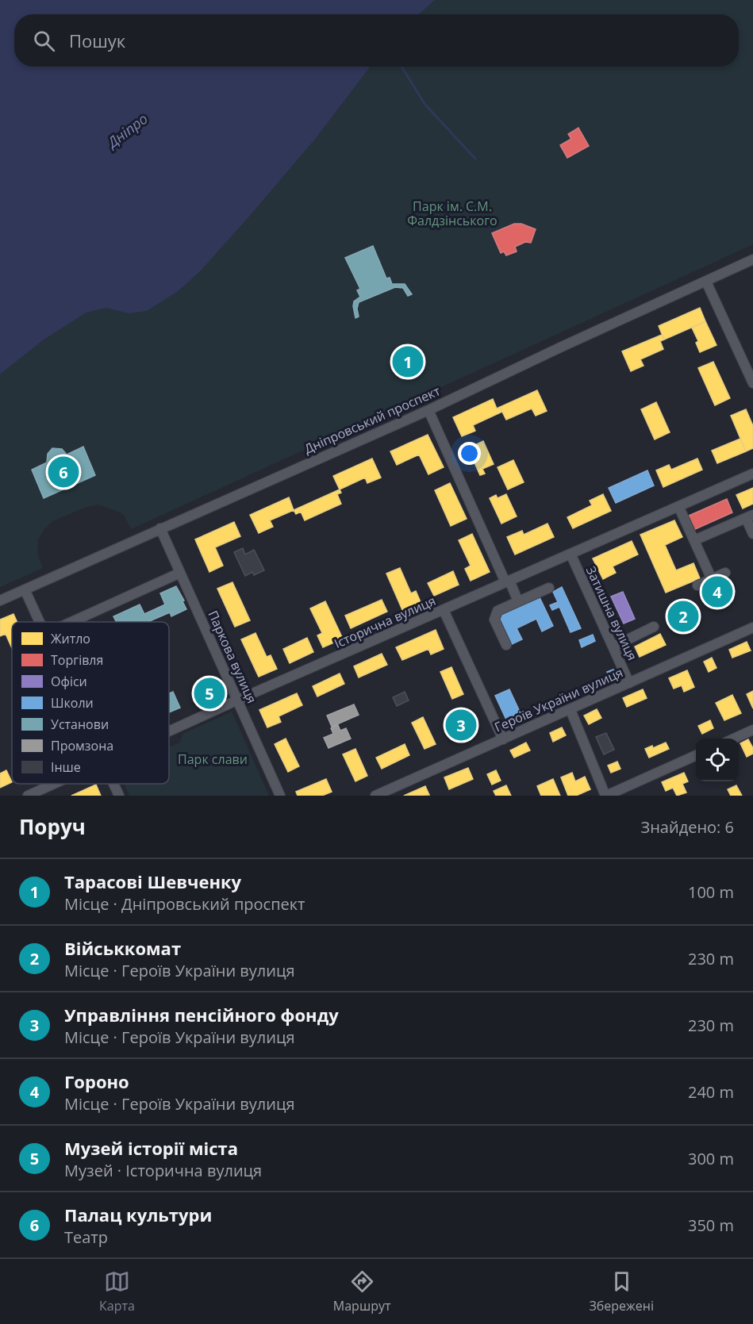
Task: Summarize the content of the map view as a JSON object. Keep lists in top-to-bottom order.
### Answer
{
  "streets": {
    "street": [
      "Дніпровський проспект",
      "Затишна вулиця",
      "Історична вулиця",
      "Паркова вулиця",
      "Героїв України вулиця"
    ]
  },
  "crossings": [
    ["Дніпровський проспект", "Паркова вулиця"],
    ["Затишна вулиця", "Історична вулиця"],
    ["Затишна вулиця", "Героїв України вулиця"],
    ["Історична вулиця", "Паркова вулиця"]
  ],
  "water": ["Дніпро"],
  "parks": ["Парк ім. С.М. Фалдзінського", "Парк слави"],
  "legend": [
    "Житло",
    "Торгівля",
    "Офіси",
    "Школи",
    "Установи",
    "Промзона",
    "Інше"
  ],
  "page": {
    "search": "Пошук",
    "pins": [
      "1",
      "6",
      "4",
      "2",
      "5",
      "3"
    ],
    "heading": ["Поруч", "Знайдено: 6"],
    "list": [
      {
        "mark": "1",
        "name": "Тарасові Шевченку",
        "note": "Місце · Дніпровський проспект",
        "value": "100 m"
      },
      {
        "mark": "2",
        "name": "Військкомат",
        "note": "Місце · Героїв України вулиця",
        "value": "230 m"
      },
      {
        "mark": "3",
        "name": "Управління пенсійного фонду",
        "note": "Місце · Героїв України вулиця",
        "value": "230 m"
      },
      {
        "mark": "4",
        "name": "Гороно",
        "note": "Місце · Героїв України вулиця",
        "value": "240 m"
      },
      {
        "mark": "5",
        "name": "Музей історії міста",
        "note": "Музей · Історична вулиця",
        "value": "300 m"
      },
      {
        "mark": "6",
        "name": "Палац культури",
        "note": "Театр",
        "value": "350 m"
      }
    ],
    "nav": ["Карта", "Маршрут", "Збережені"]
  }
}
